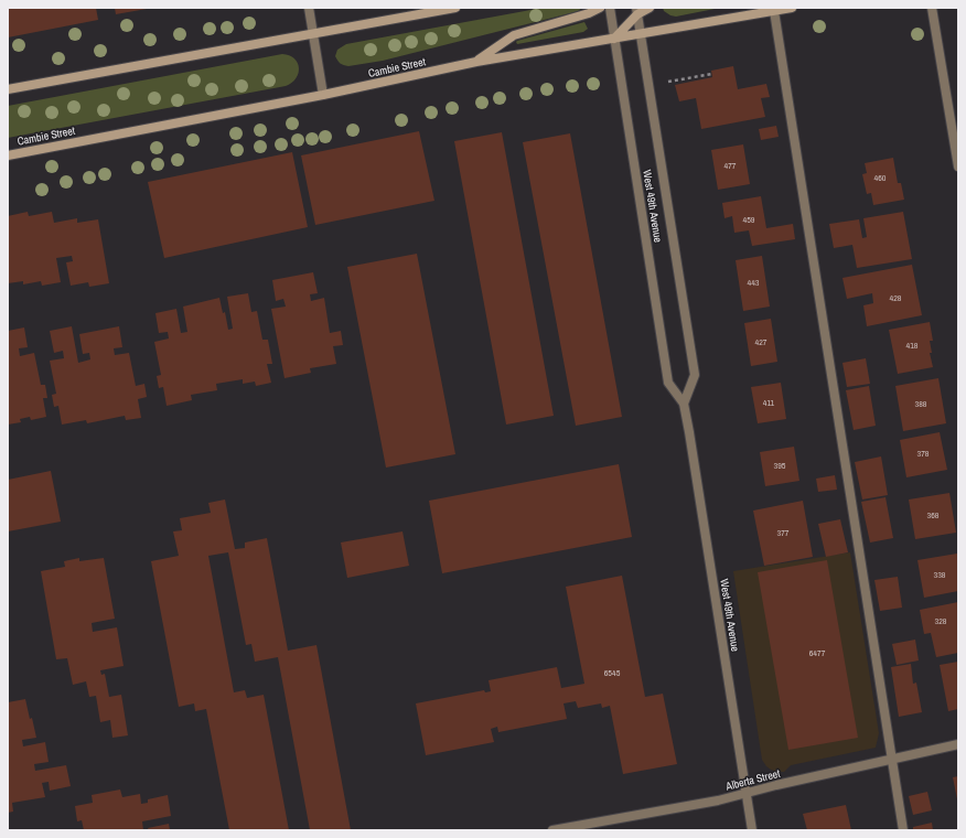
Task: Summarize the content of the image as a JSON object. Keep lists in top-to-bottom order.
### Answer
{
  "streets": {
    "main road": ["Cambie Street"],
    "street": ["West 49th Avenue", "Alberta Street"]
  },
  "crossings": [
    ["Cambie Street", "West 49th Avenue"],
    ["West 49th Avenue", "Alberta Street"]
  ],
  "house_numbers": [
    "477",
    "460",
    "459",
    "443",
    "428",
    "427",
    "418",
    "411",
    "388",
    "378",
    "395",
    "368",
    "377",
    "338",
    "328",
    "6477",
    "6545"
  ]
}
